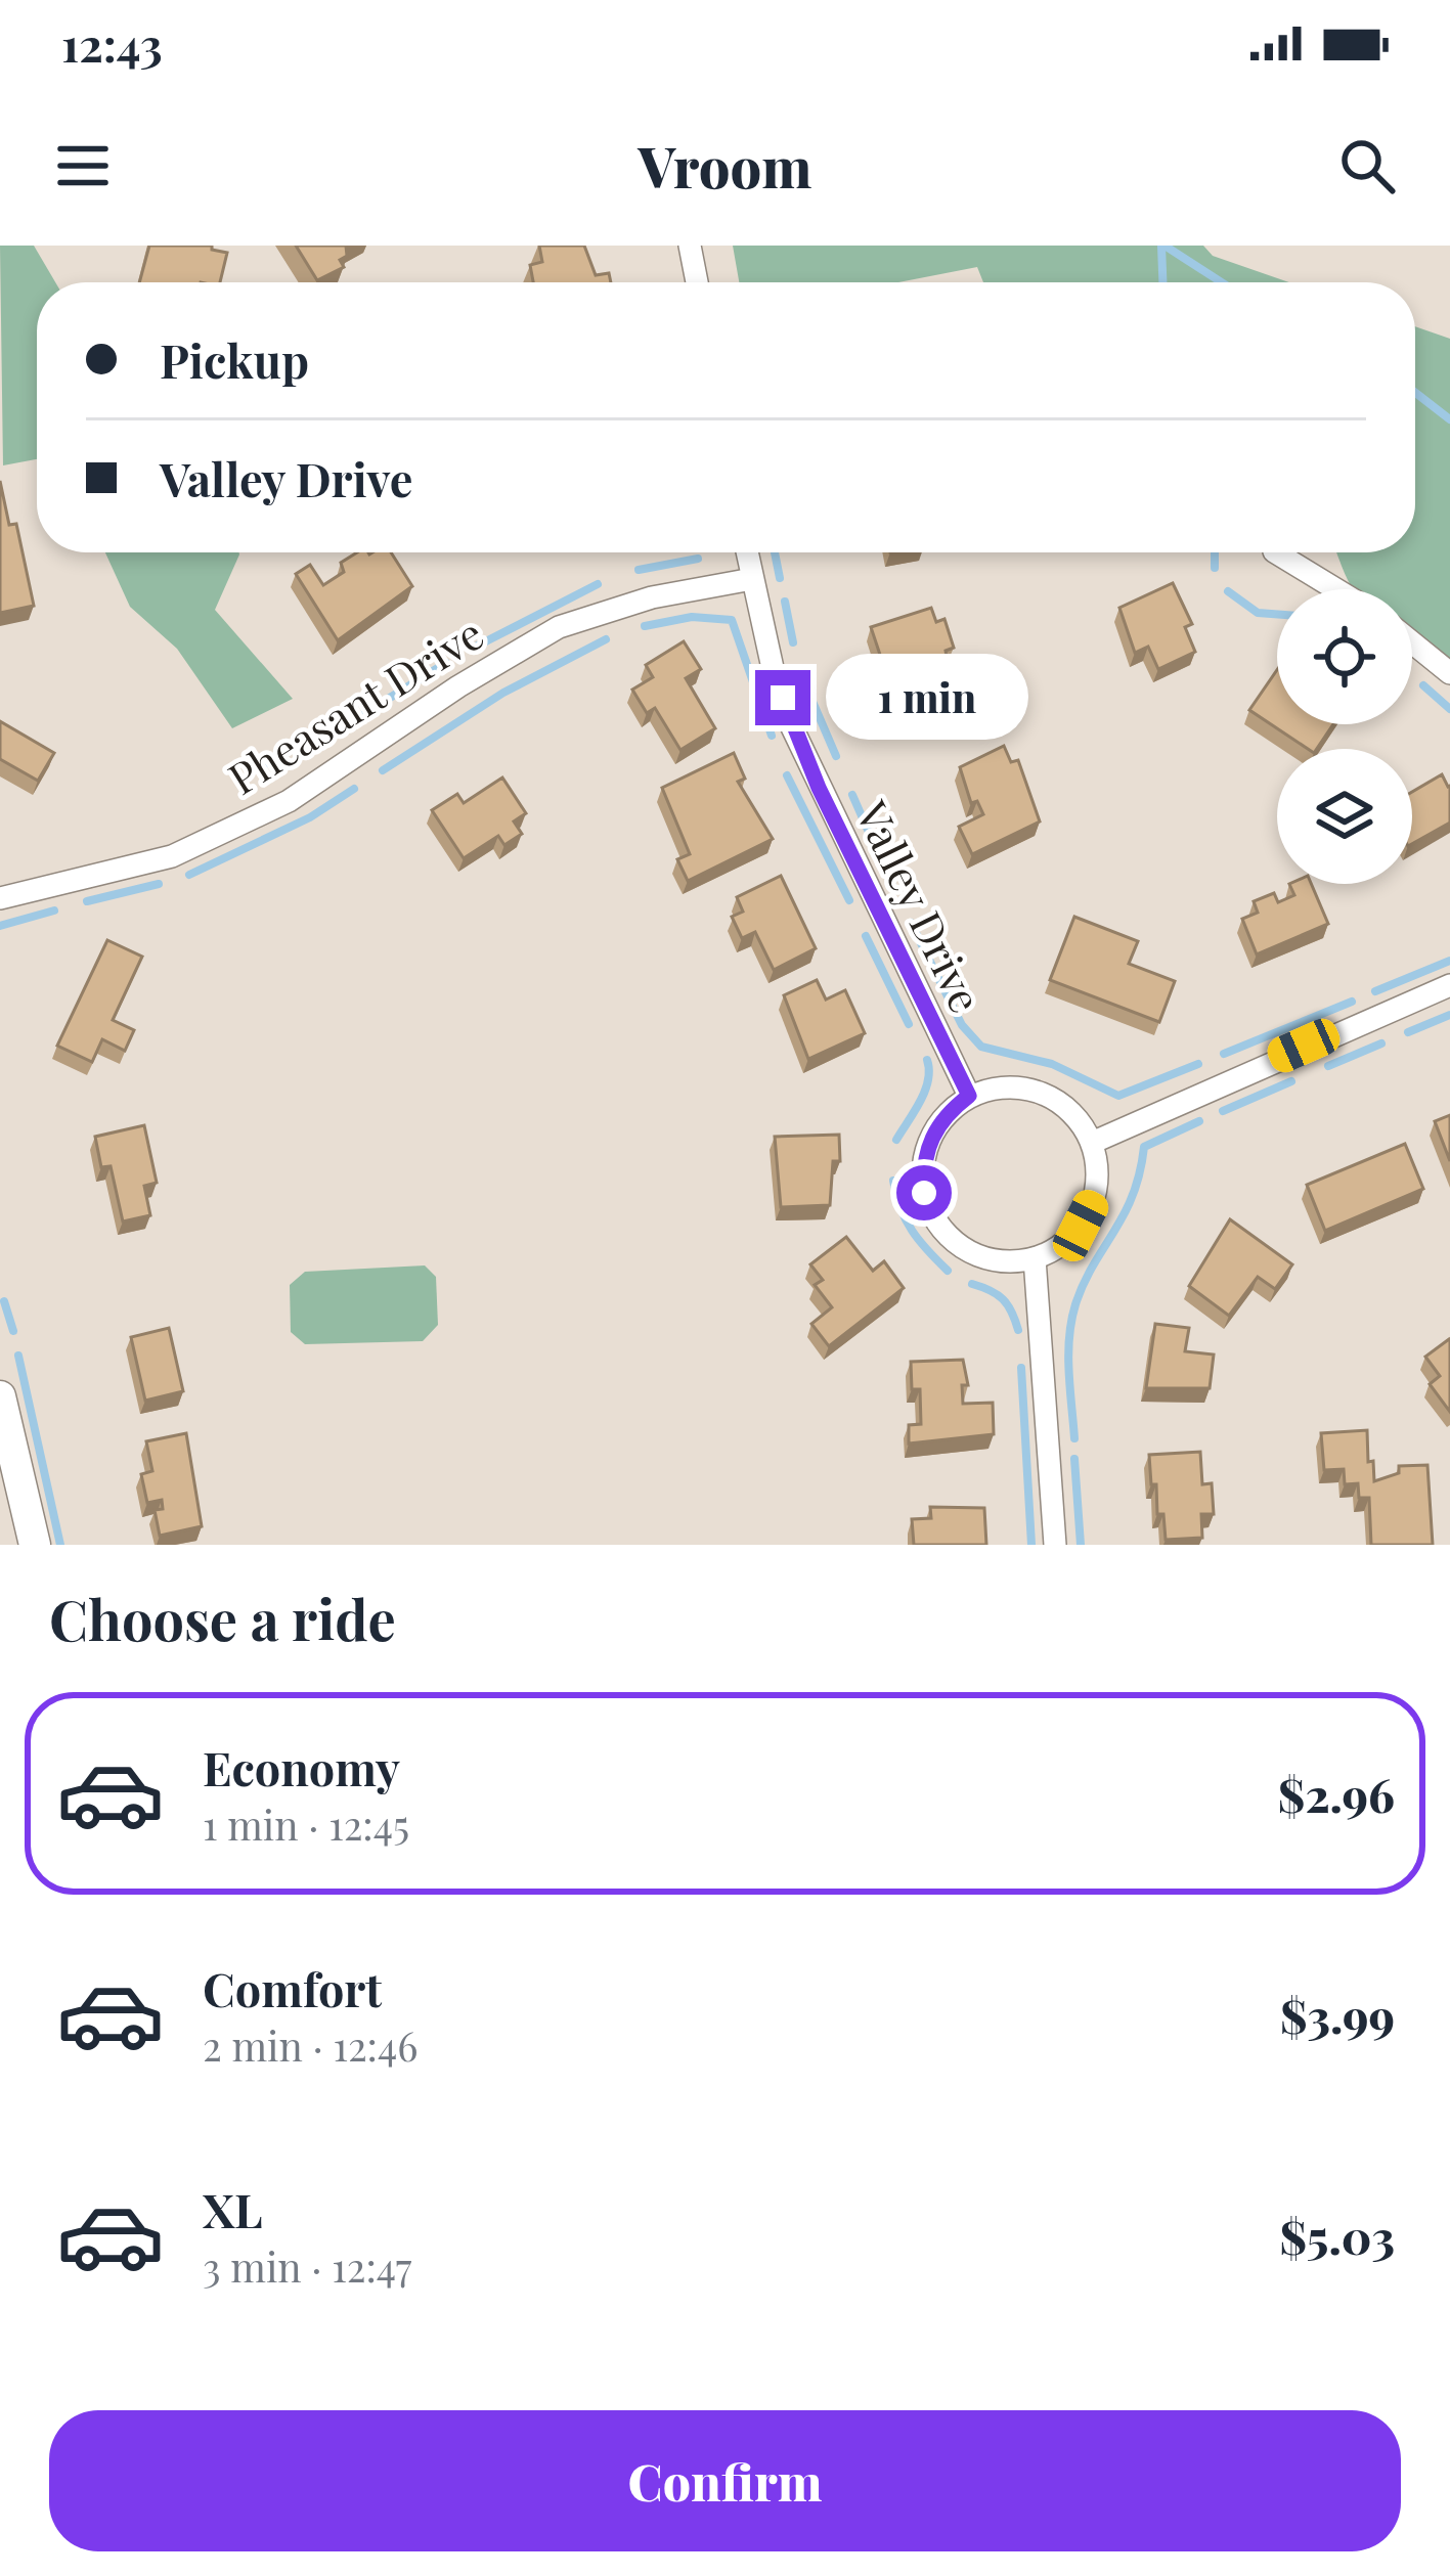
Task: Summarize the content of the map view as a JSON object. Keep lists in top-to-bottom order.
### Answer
{
  "streets": {
    "street": ["Pheasant Drive", "Valley Drive"]
  },
  "crossings": [
    ["Pheasant Drive", "Valley Drive"]
  ],
  "page": {
    "status": "12:43",
    "header": "Vroom",
    "banner": ["Pickup", "Valley Drive"],
    "bubble": "1 min",
    "heading": "Choose a ride",
    "list": [
      {
        "name": "Economy",
        "note": "1 min · 12:45",
        "value": "$2.96"
      },
      {
        "name": "Comfort",
        "note": "2 min · 12:46",
        "value": "$3.99"
      },
      {
        "name": "XL",
        "note": "3 min · 12:47",
        "value": "$5.03"
      }
    ],
    "buttons": "Confirm"
  }
}
